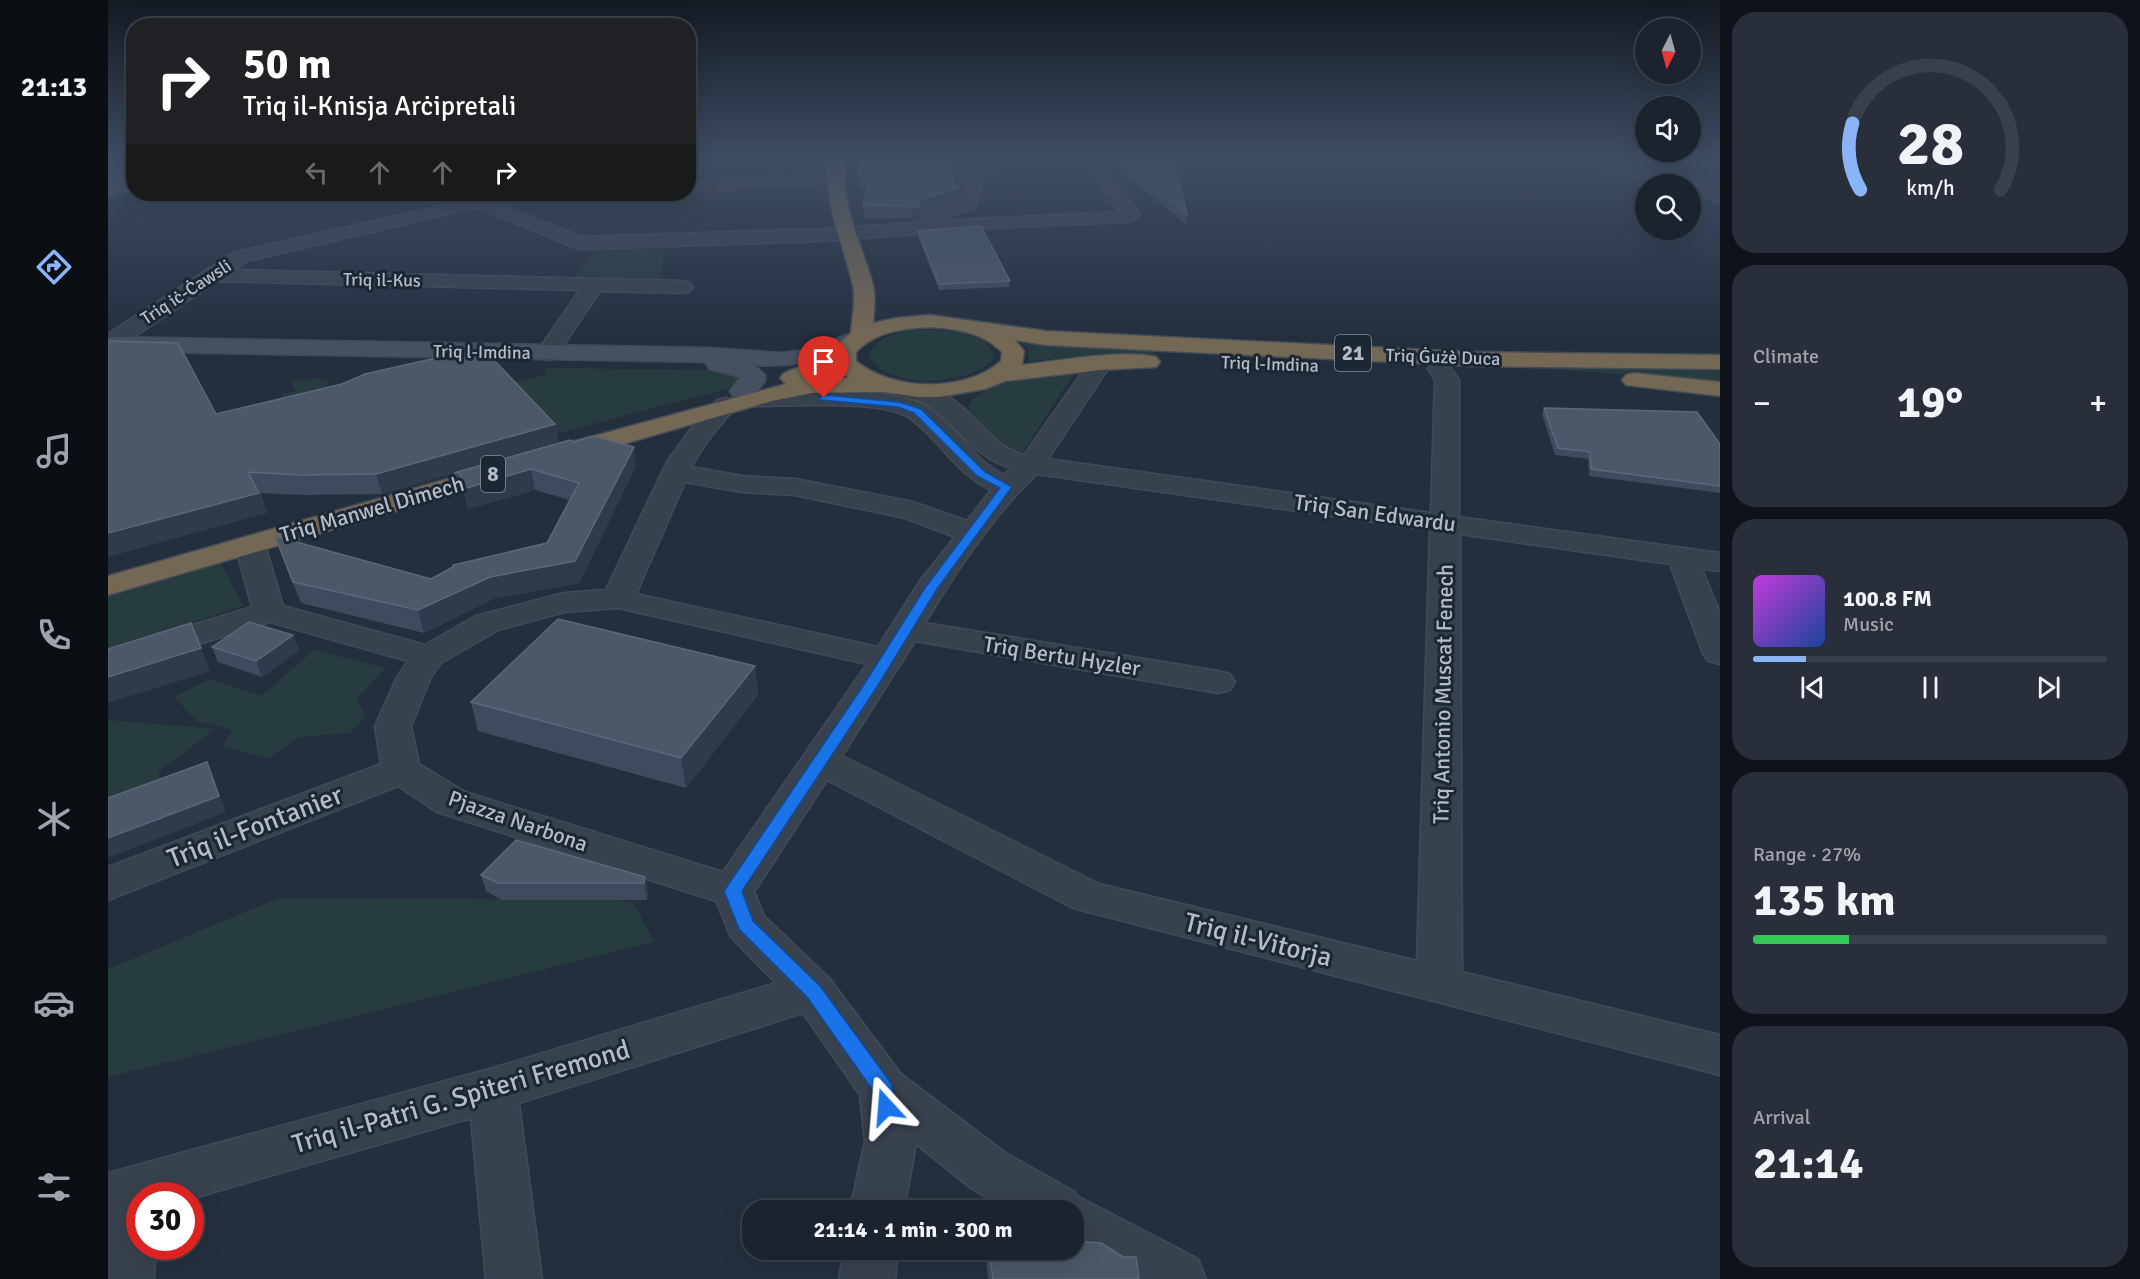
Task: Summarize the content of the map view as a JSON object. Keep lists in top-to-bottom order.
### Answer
{
  "streets": {
    "highway": [
      "Triq l-Imdina",
      "21",
      "Triq Ġużè Duca",
      "8",
      "Triq Manwel Dimech"
    ],
    "street": [
      "Triq il-Kus",
      "Triq iċ-Ċawsli",
      "Triq San Edwardu",
      "Triq Bertu Hyzler",
      "Triq Antonio Muscat Fenech",
      "Pjazza Narbona",
      "Triq il-Fontanier",
      "Triq il-Vitorja",
      "Triq il-Patri G. Spiteri Fremond"
    ]
  },
  "crossings": [
    ["Triq il-Kus", "Triq iċ-Ċawsli"],
    ["Triq iċ-Ċawsli", "Triq l-Imdina"],
    ["Triq l-Imdina", "8"],
    ["Triq l-Imdina", "Triq Manwel Dimech"],
    ["Triq l-Imdina", "Triq Antonio Muscat Fenech"],
    ["Triq Ġużè Duca", "8"],
    ["8", "Triq Manwel Dimech"],
    ["Triq San Edwardu", "Triq Antonio Muscat Fenech"],
    ["Triq Antonio Muscat Fenech", "Triq il-Vitorja"],
    ["Pjazza Narbona", "Triq il-Fontanier"]
  ],
  "north": "bottom",
  "page": {
    "tabs": "21:13",
    "turn": ["50 m", "Triq il-Knisja Arċipretali"],
    "tile": [
      "Climate",
      ["Range · 27%", "135 km"],
      ["Arrival", "21:14"]
    ],
    "heat": ["−", "19°", "+"],
    "song": ["100.8 FM", "Music"],
    "limit": "30",
    "trip": "21:14 · 1 min · 300 m",
    "gauge": ["28", "km/h"]
  }
}
